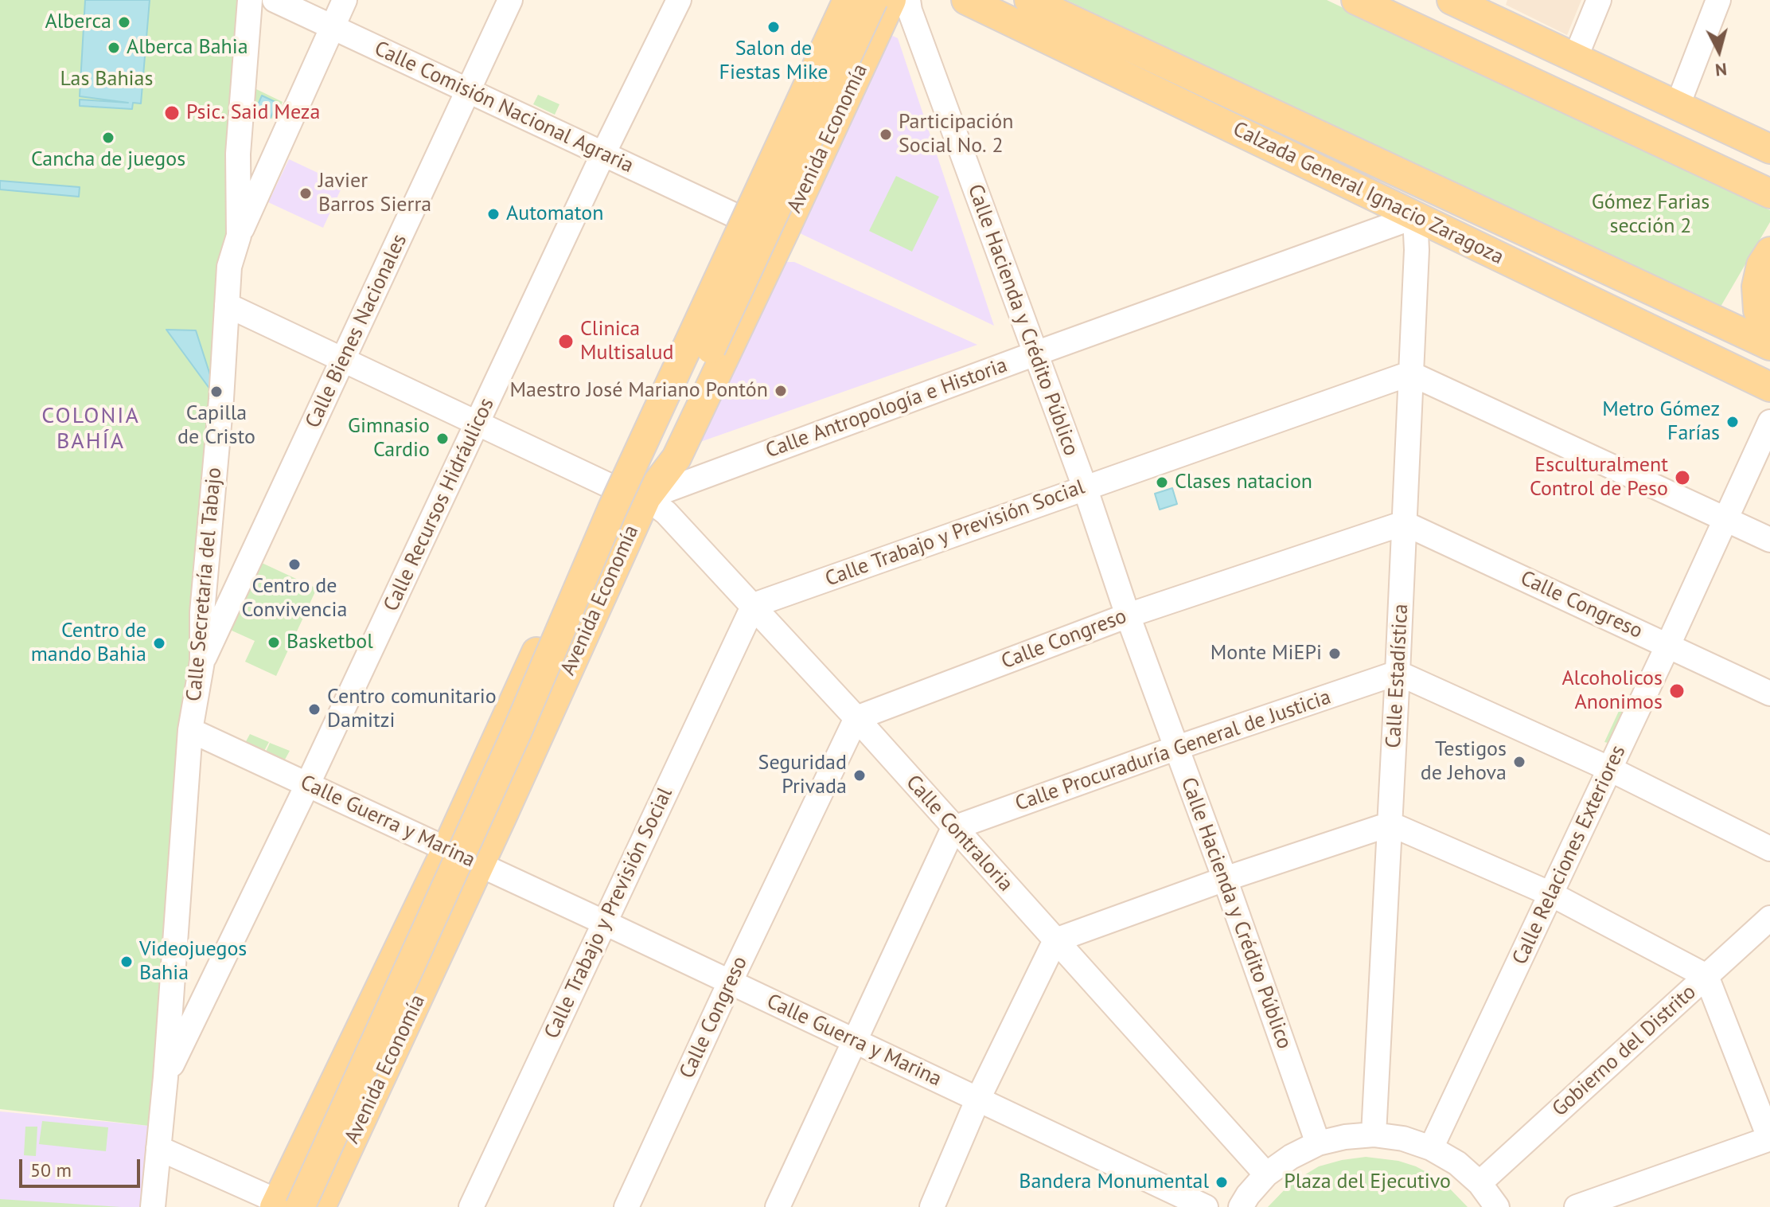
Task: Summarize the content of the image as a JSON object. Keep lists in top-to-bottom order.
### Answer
{
  "streets": {
    "main road": ["Avenida Economía", "Calzada General Ignacio Zaragoza"],
    "street": [
      "Calle Comisión Nacional Agraria",
      "Calle Hacienda y Crédito Público",
      "Calle Bienes Nacionales",
      "Calle Antropología e Historia",
      "Calle Recursos Hidráulicos",
      "Calle Trabajo y Previsión Social",
      "Calle Secretaría del Tabajo",
      "Calle Congreso",
      "Calle Estadística",
      "Calle Procuraduría General de Justicia",
      "Calle Guerra y Marina",
      "Calle Contraloria",
      "Calle Relaciones Exteriores",
      "Gobierno del Distrito"
    ]
  },
  "crossings": [
    ["Calle Comisión Nacional Agraria", "Avenida Economía"],
    ["Calle Comisión Nacional Agraria", "Calle Bienes Nacionales"],
    ["Calle Comisión Nacional Agraria", "Calle Recursos Hidráulicos"],
    ["Avenida Economía", "Calle Antropología e Historia"],
    ["Avenida Economía", "Calle Guerra y Marina"],
    ["Avenida Economía", "Calle Contraloria"],
    ["Calzada General Ignacio Zaragoza", "Calle Antropología e Historia"],
    ["Calzada General Ignacio Zaragoza", "Calle Estadística"],
    ["Calle Hacienda y Crédito Público", "Calle Antropología e Historia"],
    ["Calle Hacienda y Crédito Público", "Calle Trabajo y Previsión Social"],
    ["Calle Hacienda y Crédito Público", "Calle Congreso"],
    ["Calle Hacienda y Crédito Público", "Calle Procuraduría General de Justicia"],
    ["Calle Bienes Nacionales", "Calle Secretaría del Tabajo"],
    ["Calle Antropología e Historia", "Calle Estadística"],
    ["Calle Antropología e Historia", "Calle Contraloria"],
    ["Calle Recursos Hidráulicos", "Calle Secretaría del Tabajo"],
    ["Calle Recursos Hidráulicos", "Calle Guerra y Marina"],
    ["Calle Trabajo y Previsión Social", "Calle Estadística"],
    ["Calle Trabajo y Previsión Social", "Calle Guerra y Marina"],
    ["Calle Trabajo y Previsión Social", "Calle Contraloria"],
    ["Calle Secretaría del Tabajo", "Calle Guerra y Marina"],
    ["Calle Congreso", "Calle Estadística"],
    ["Calle Congreso", "Calle Guerra y Marina"],
    ["Calle Congreso", "Calle Contraloria"],
    ["Calle Congreso", "Calle Relaciones Exteriores"],
    ["Calle Estadística", "Calle Procuraduría General de Justicia"],
    ["Calle Procuraduría General de Justicia", "Calle Contraloria"]
  ],
  "districts": ["COLONIA BAHÍA"],
  "parks": ["Las Bahias", "Gómez Farias sección 2", "Plaza del Ejecutivo"],
  "places": [
    "Alberca",
    "Salon de Fiestas Mike",
    "Alberca Bahia",
    "Psic. Said Meza",
    "Participación Social No. 2",
    "Cancha de juegos",
    "Javier Barros Sierra",
    "Automaton",
    "Clinica Multisalud",
    "Maestro José Mariano Pontón",
    "Capilla de Cristo",
    "Metro Gómez Farías",
    "Gimnasio Cardio",
    "Esculturalment Control de Peso",
    "Clases natacion",
    "Centro de Convivencia",
    "Basketbol",
    "Centro de mando Bahia",
    "Monte MiEPi",
    "Alcoholicos Anonimos",
    "Centro comunitario Damitzi",
    "Testigos de Jehova",
    "Seguridad Privada",
    "Videojuegos Bahia",
    "Bandera Monumental"
  ],
  "scale_bar": "50 m",
  "north": "bottom"
}
